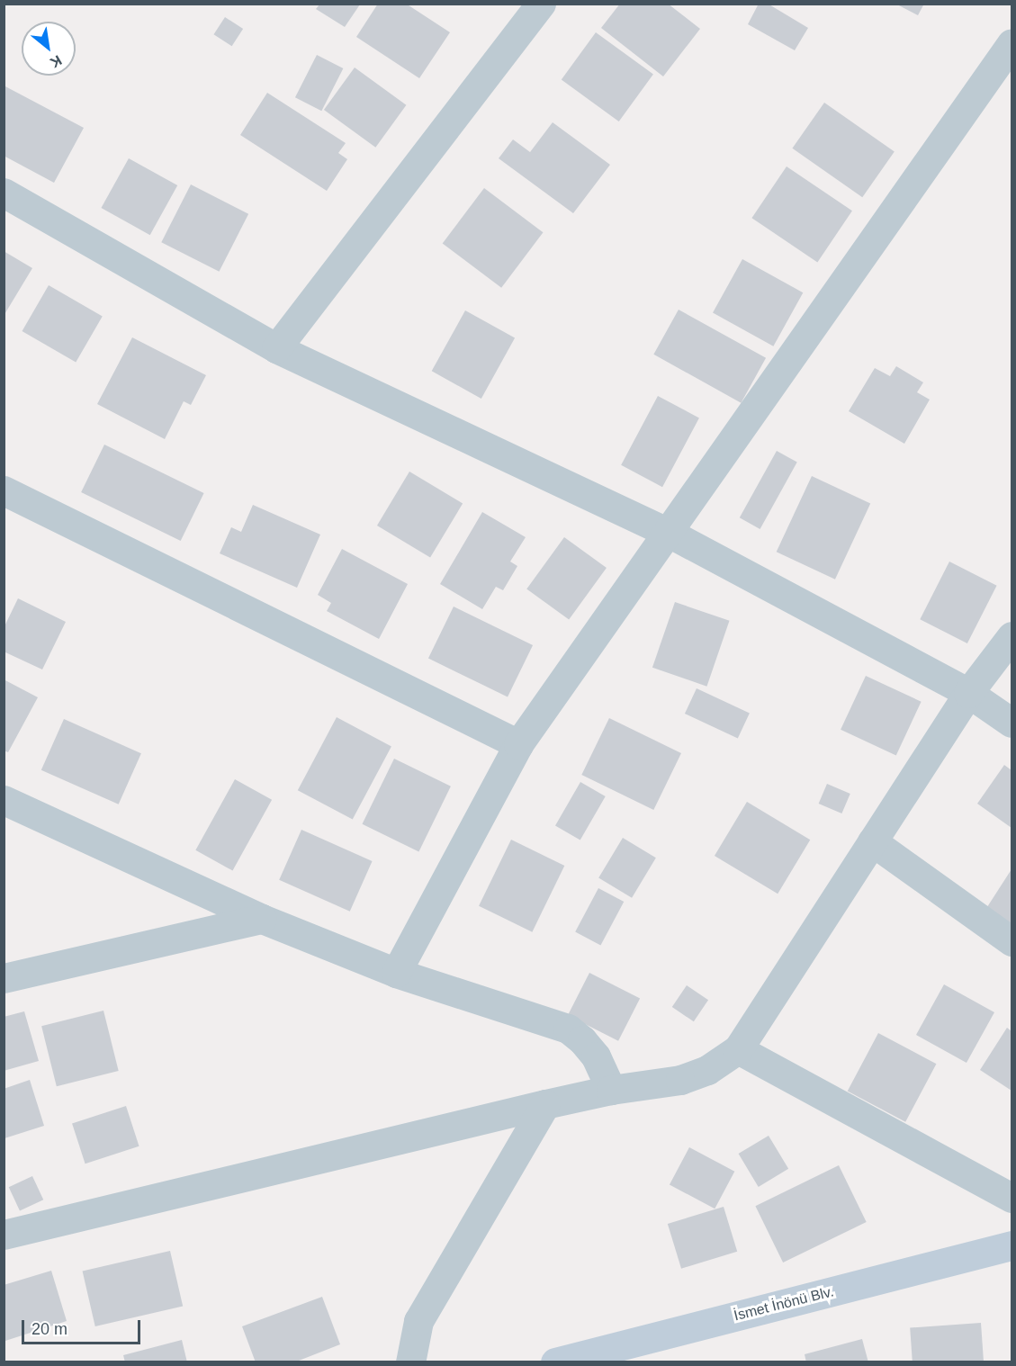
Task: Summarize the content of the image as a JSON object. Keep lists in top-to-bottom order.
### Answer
{
  "streets": {
    "main road": ["İsmet İnönü Blv."]
  },
  "scale_bar": "20 m",
  "north": "bottom right"
}
